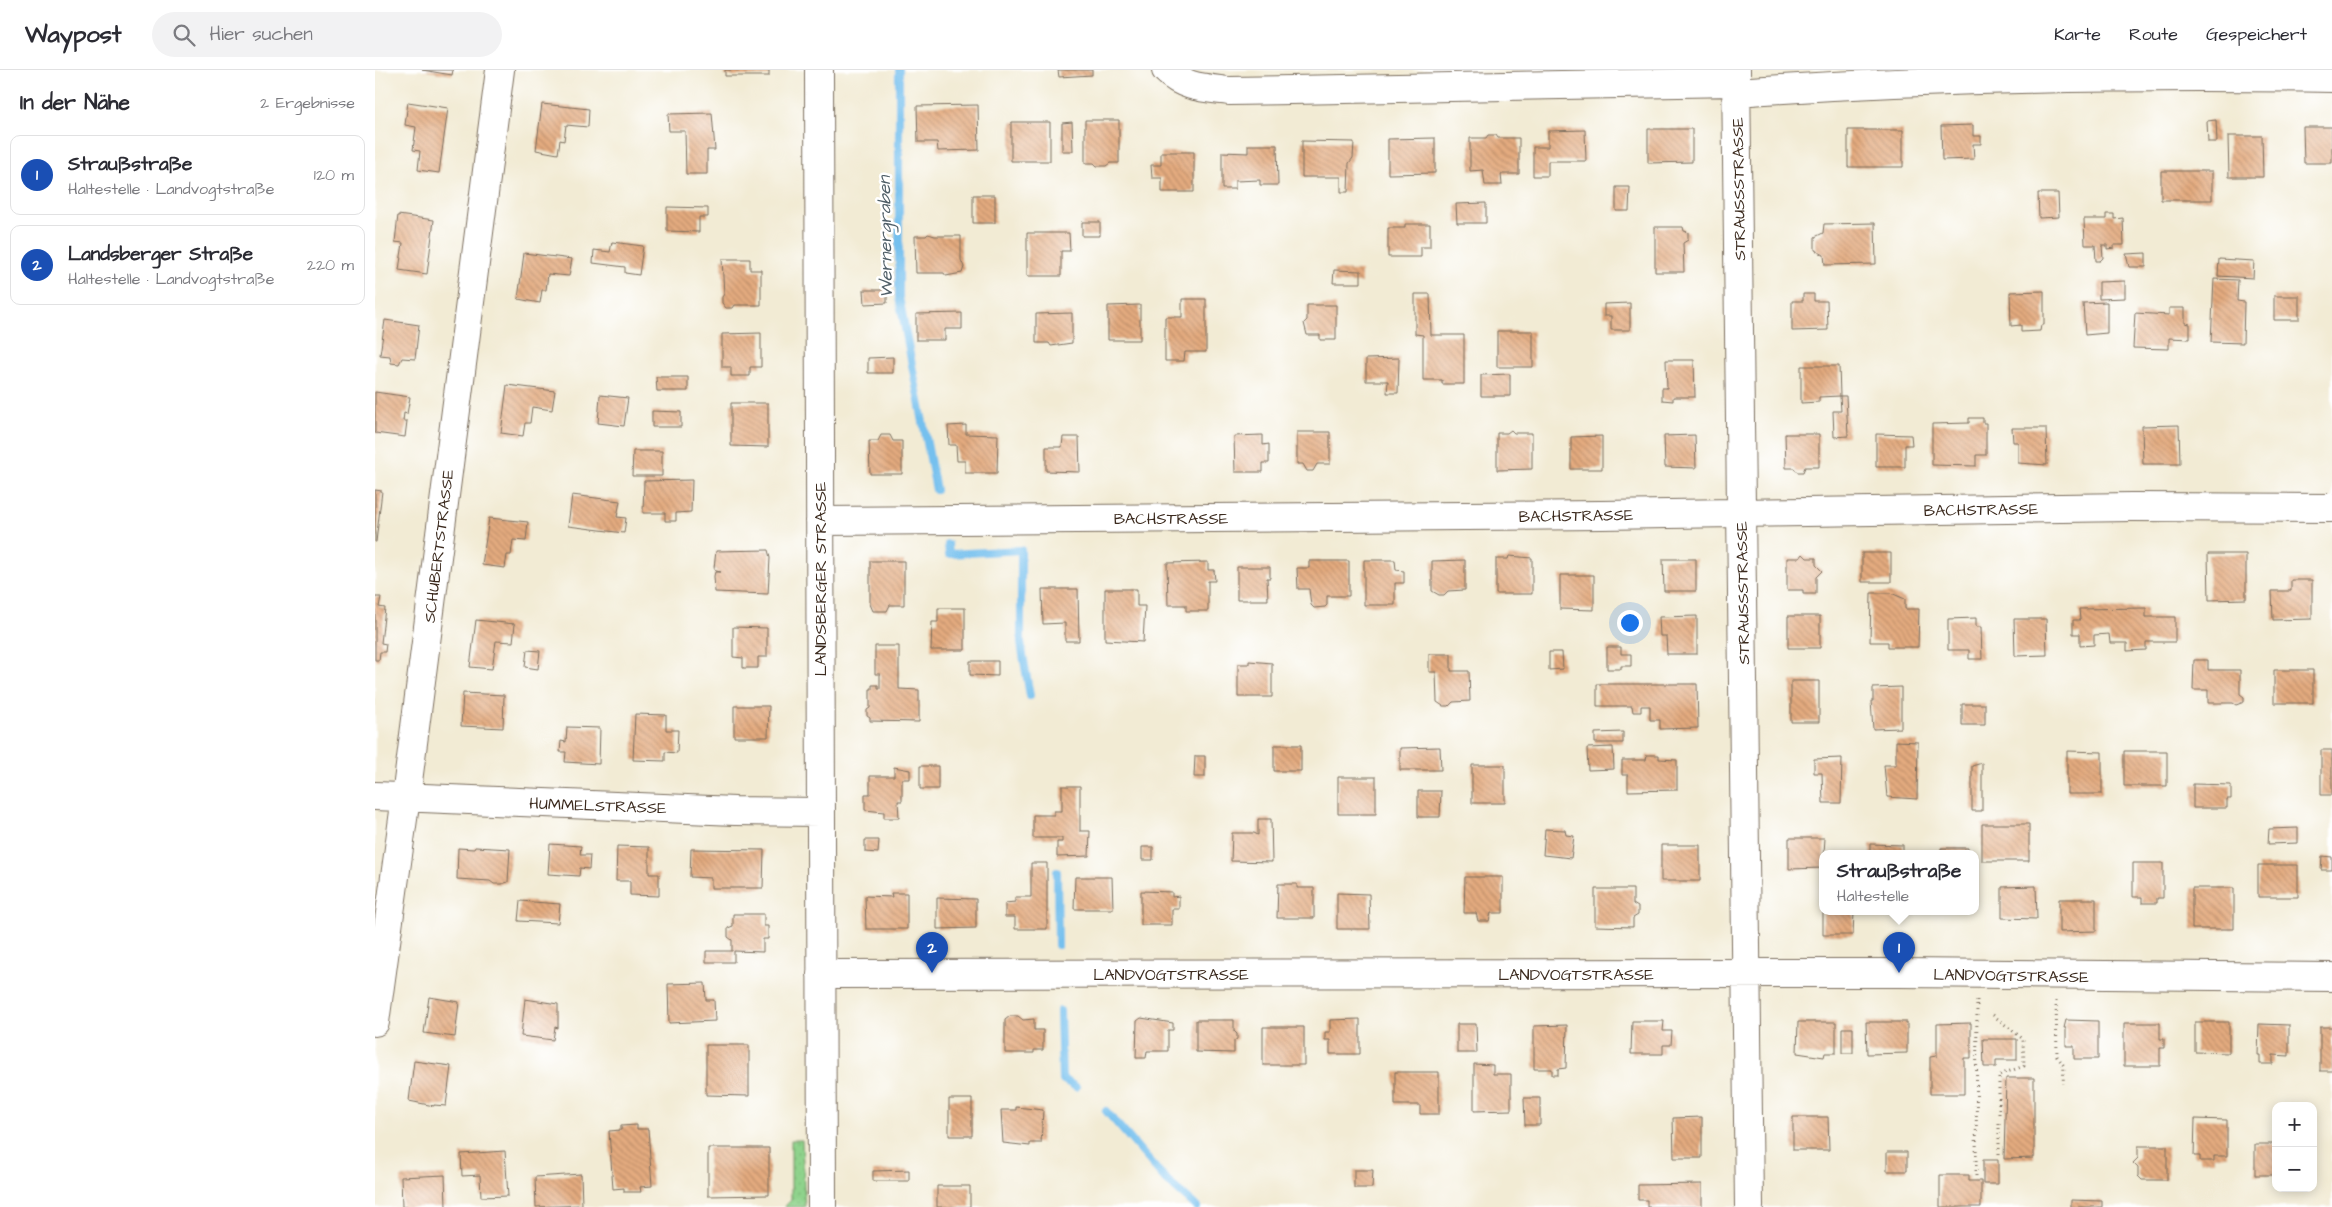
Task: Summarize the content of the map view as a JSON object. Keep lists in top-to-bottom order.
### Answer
{
  "streets": {
    "street": [
      "STRAUSSSTRASSE",
      "BACHSTRASSE",
      "SCHUBERTSTRASSE",
      "LANDSBERGER STRASSE",
      "HUMMELSTRASSE",
      "LANDVOGTSTRASSE"
    ]
  },
  "crossings": [
    ["STRAUSSSTRASSE", "BACHSTRASSE"],
    ["STRAUSSSTRASSE", "LANDVOGTSTRASSE"],
    ["BACHSTRASSE", "LANDSBERGER STRASSE"],
    ["SCHUBERTSTRASSE", "HUMMELSTRASSE"],
    ["LANDSBERGER STRASSE", "HUMMELSTRASSE"],
    ["LANDSBERGER STRASSE", "LANDVOGTSTRASSE"]
  ],
  "water": ["Wernergraben"],
  "page": {
    "header": "Waypost",
    "search": "Hier suchen",
    "nav": ["Karte", "Route", "Gespeichert"],
    "heading": ["In der Nähe", "2 Ergebnisse"],
    "list": [
      {
        "mark": "1",
        "name": "Straußstraße",
        "note": "Haltestelle · Landvogtstraße",
        "value": "120 m"
      },
      {
        "mark": "2",
        "name": "Landsberger Straße",
        "note": "Haltestelle · Landvogtstraße",
        "value": "220 m"
      }
    ],
    "popup": ["Straußstraße", "Haltestelle"],
    "pins": ["1", "2"],
    "map_buttons": ["+", "−"]
  }
}
